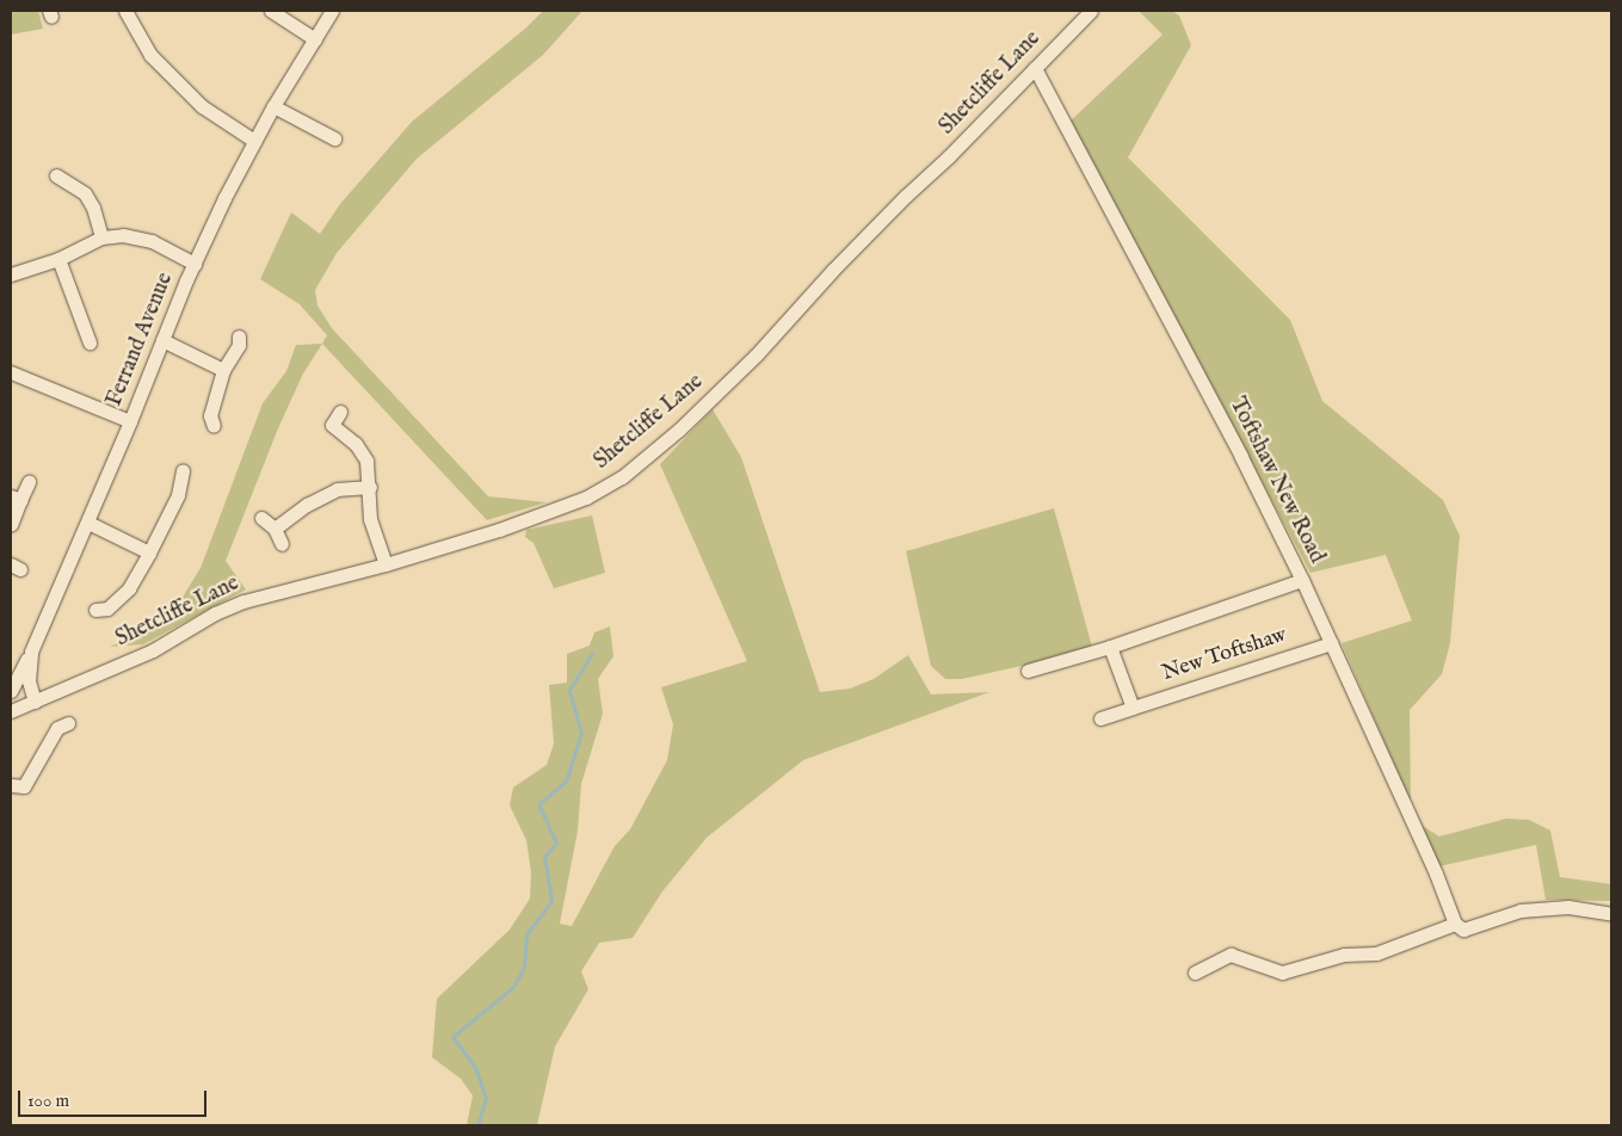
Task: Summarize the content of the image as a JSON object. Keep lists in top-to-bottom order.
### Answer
{
  "streets": {
    "street": [
      "Shetcliffe Lane",
      "Ferrand Avenue",
      "Toftshaw New Road",
      "New Toftshaw"
    ]
  },
  "crossings": [
    ["Shetcliffe Lane", "Ferrand Avenue"],
    ["Shetcliffe Lane", "Toftshaw New Road"],
    ["Toftshaw New Road", "New Toftshaw"]
  ],
  "scale_bar": "100 m"
}
